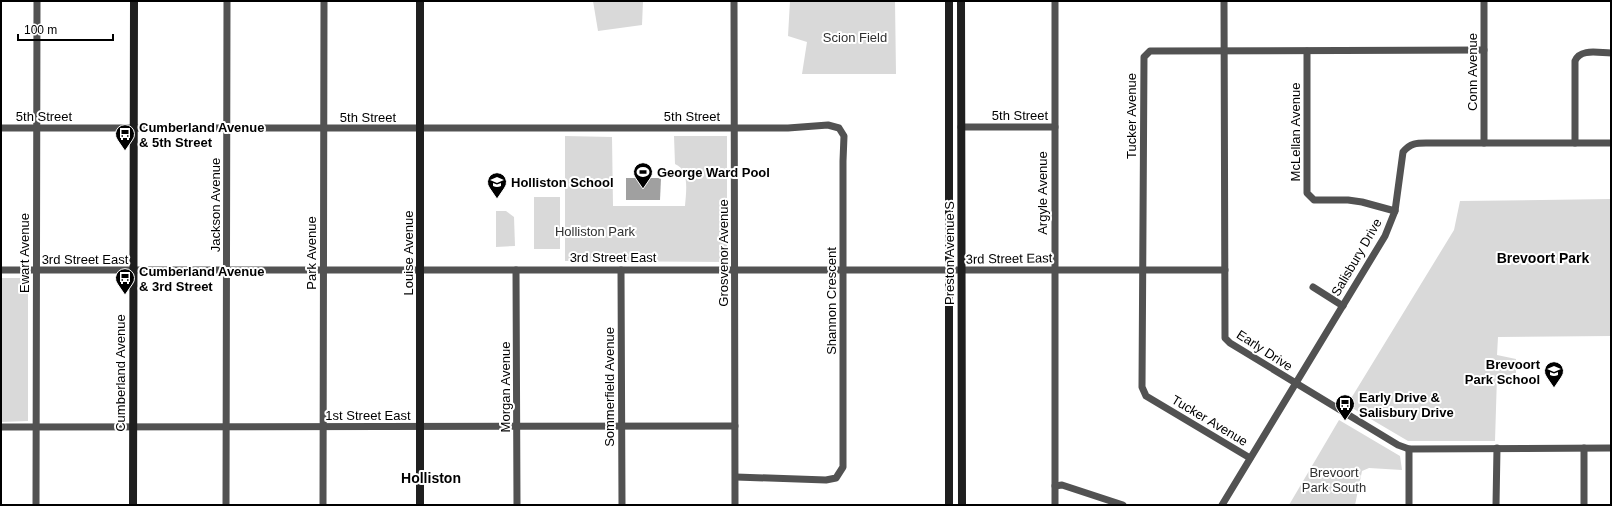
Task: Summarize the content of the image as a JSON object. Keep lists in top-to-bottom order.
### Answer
{
  "streets": {
    "main road": ["Louise Avenue", "Preston Avenue S", "Cumberland Avenue"],
    "street": [
      "Conn Avenue",
      "5th Street",
      "Tucker Avenue",
      "McLellan Avenue",
      "Argyle Avenue",
      "Jackson Avenue",
      "Ewart Avenue",
      "Park Avenue",
      "Grosvenor Avenue",
      "3rd Street East",
      "Salisbury Drive",
      "Shannon Crescent",
      "Early Drive",
      "Morgan Avenue",
      "Sommerfield Avenue",
      "1st Street East"
    ]
  },
  "crossings": [
    ["Conn Avenue", "Tucker Avenue"],
    ["Conn Avenue", "Salisbury Drive"],
    ["5th Street", "Argyle Avenue"],
    ["5th Street", "Jackson Avenue"],
    ["5th Street", "Ewart Avenue"],
    ["5th Street", "Park Avenue"],
    ["5th Street", "Louise Avenue"],
    ["5th Street", "Grosvenor Avenue"],
    ["5th Street", "Preston Avenue S"],
    ["5th Street", "Shannon Crescent"],
    ["5th Street", "Cumberland Avenue"],
    ["Tucker Avenue", "McLellan Avenue"],
    ["Tucker Avenue", "3rd Street East"],
    ["Tucker Avenue", "Salisbury Drive"],
    ["Tucker Avenue", "Early Drive"],
    ["McLellan Avenue", "Salisbury Drive"],
    ["Argyle Avenue", "3rd Street East"],
    ["Jackson Avenue", "3rd Street East"],
    ["Jackson Avenue", "1st Street East"],
    ["Ewart Avenue", "3rd Street East"],
    ["Ewart Avenue", "1st Street East"],
    ["Park Avenue", "3rd Street East"],
    ["Park Avenue", "1st Street East"],
    ["Louise Avenue", "3rd Street East"],
    ["Louise Avenue", "1st Street East"],
    ["Grosvenor Avenue", "3rd Street East"],
    ["Grosvenor Avenue", "Shannon Crescent"],
    ["Grosvenor Avenue", "1st Street East"],
    ["Preston Avenue S", "3rd Street East"],
    ["3rd Street East", "Shannon Crescent"],
    ["3rd Street East", "Early Drive"],
    ["3rd Street East", "Cumberland Avenue"],
    ["3rd Street East", "Morgan Avenue"],
    ["3rd Street East", "Sommerfield Avenue"],
    ["Salisbury Drive", "Early Drive"],
    ["Cumberland Avenue", "1st Street East"],
    ["Morgan Avenue", "1st Street East"],
    ["Sommerfield Avenue", "1st Street East"]
  ],
  "districts": ["Brevoort Park", "Holliston"],
  "parks": ["Scion Field", "Holliston Park", "Brevoort Park South"],
  "places": {
    "bus stop": ["Cumberland Avenue & 5th Street", "Cumberland Avenue & 3rd Street", "Early Drive & Salisbury Drive"],
    "sports": ["George Ward Pool"],
    "school or university": ["Holliston School", "Brevoort Park School"]
  },
  "scale_bar": "100 m"
}
